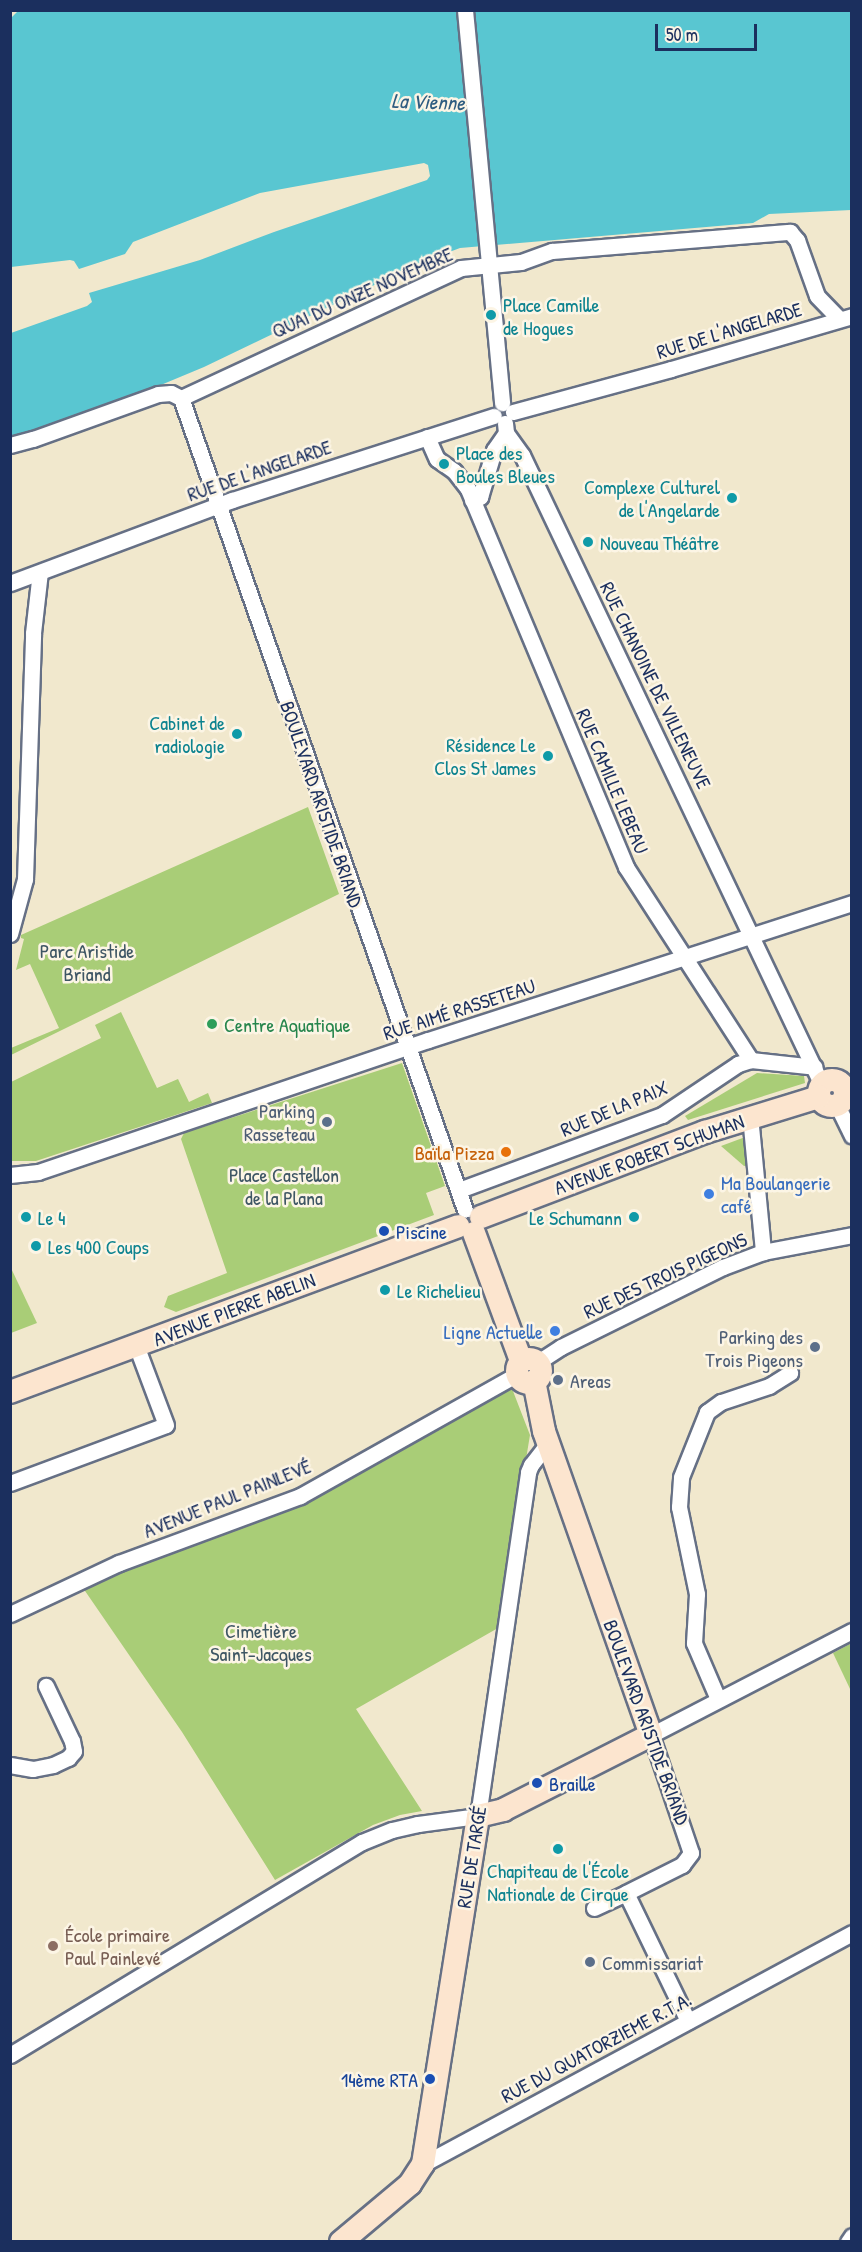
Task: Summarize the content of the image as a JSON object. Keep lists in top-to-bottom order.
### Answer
{
  "streets": {
    "street": [
      "QUAI DU ONZE NOVEMBRE",
      "RUE DE L'ANGELARDE",
      "RUE CHANOINE DE VILLENEUVE",
      "RUE CAMILLE LEBEAU",
      "BOULEVARD ARISTIDE BRIAND",
      "RUE AIMÉ RASSETEAU",
      "RUE DE LA PAIX",
      "AVENUE ROBERT SCHUMAN",
      "RUE DES TROIS PIGEONS",
      "AVENUE PIERRE ABELIN",
      "AVENUE PAUL PAINLEVÉ",
      "RUE DE TARGÉ",
      "RUE DU QUATORZIEME R.T.A."
    ]
  },
  "crossings": [
    ["QUAI DU ONZE NOVEMBRE", "RUE DE L'ANGELARDE"],
    ["QUAI DU ONZE NOVEMBRE", "BOULEVARD ARISTIDE BRIAND"],
    ["RUE DE L'ANGELARDE", "RUE CHANOINE DE VILLENEUVE"],
    ["RUE DE L'ANGELARDE", "BOULEVARD ARISTIDE BRIAND"],
    ["RUE CHANOINE DE VILLENEUVE", "RUE AIMÉ RASSETEAU"],
    ["RUE CHANOINE DE VILLENEUVE", "AVENUE ROBERT SCHUMAN"],
    ["RUE CAMILLE LEBEAU", "RUE AIMÉ RASSETEAU"],
    ["RUE CAMILLE LEBEAU", "RUE DE LA PAIX"],
    ["BOULEVARD ARISTIDE BRIAND", "RUE AIMÉ RASSETEAU"],
    ["BOULEVARD ARISTIDE BRIAND", "RUE DE LA PAIX"],
    ["BOULEVARD ARISTIDE BRIAND", "AVENUE ROBERT SCHUMAN"],
    ["BOULEVARD ARISTIDE BRIAND", "RUE DES TROIS PIGEONS"],
    ["BOULEVARD ARISTIDE BRIAND", "AVENUE PIERRE ABELIN"],
    ["BOULEVARD ARISTIDE BRIAND", "AVENUE PAUL PAINLEVÉ"],
    ["BOULEVARD ARISTIDE BRIAND", "RUE DE TARGÉ"],
    ["RUE DE LA PAIX", "AVENUE ROBERT SCHUMAN"],
    ["RUE DE LA PAIX", "AVENUE PIERRE ABELIN"],
    ["AVENUE ROBERT SCHUMAN", "AVENUE PIERRE ABELIN"],
    ["RUE DES TROIS PIGEONS", "AVENUE PAUL PAINLEVÉ"],
    ["RUE DE TARGÉ", "RUE DU QUATORZIEME R.T.A."]
  ],
  "water": ["La Vienne"],
  "parks": ["Parc Aristide Briand", "Place Castellon de la Plana", "Cimetière Saint-Jacques"],
  "places": [
    "Place Camille de Hogues",
    "Place des Boules Bleues",
    "Complexe Culturel de l'Angelarde",
    "Nouveau Théâtre",
    "Cabinet de radiologie",
    "Résidence Le Clos St James",
    "Centre Aquatique",
    "Parking Rasseteau",
    "Baïla Pizza",
    "Ma Boulangerie café",
    "Le 4",
    "Le Schumann",
    "Piscine",
    "Les 400 Coups",
    "Le Richelieu",
    "Ligne Actuelle",
    "Parking des Trois Pigeons",
    "Areas",
    "Braille",
    "Chapiteau de l'École Nationale de Cirque",
    "École primaire Paul Painlevé",
    "Commissariat",
    "14ème RTA"
  ],
  "scale_bar": "50 m"
}
